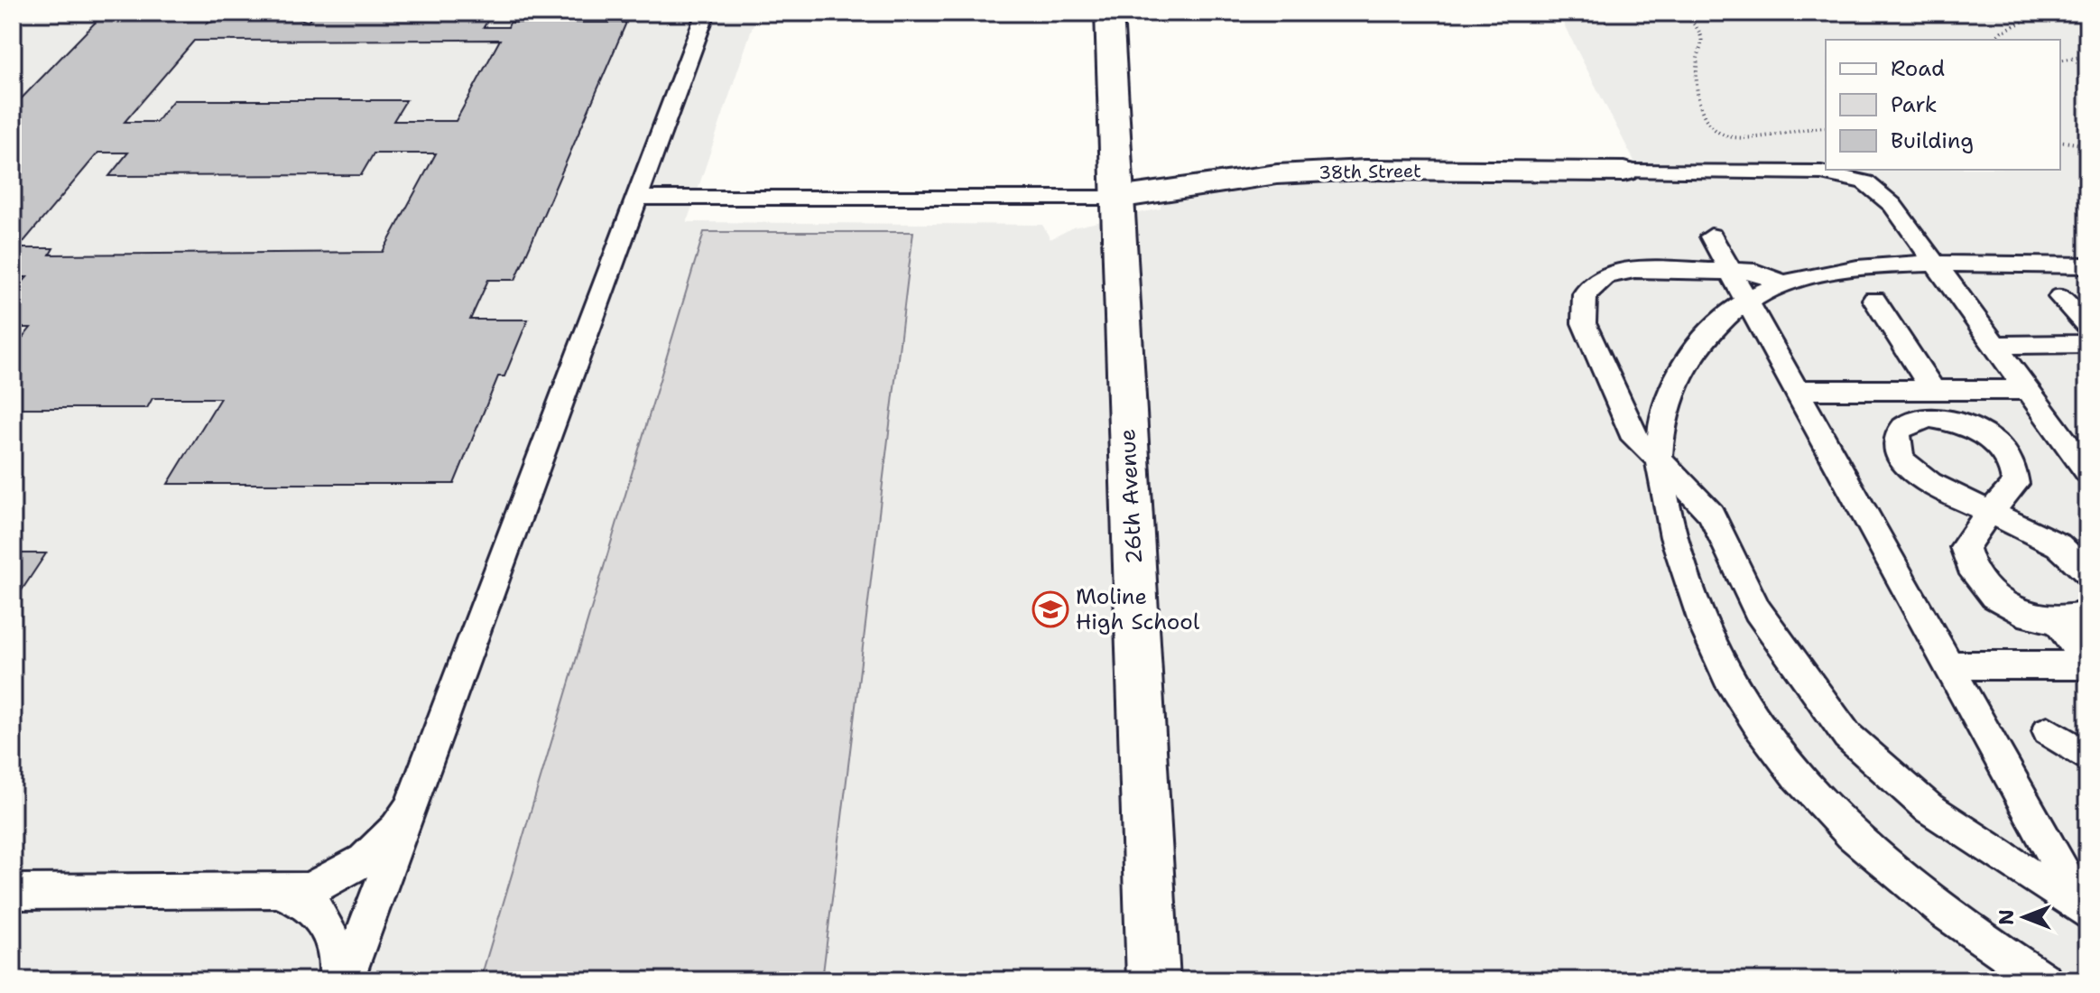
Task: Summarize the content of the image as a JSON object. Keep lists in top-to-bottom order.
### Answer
{
  "streets": {
    "street": ["38th Street", "26th Avenue"]
  },
  "crossings": [
    ["38th Street", "26th Avenue"]
  ],
  "places": {
    "school or university": ["Moline High School"]
  },
  "legend": ["Road", "Park", "Building"],
  "north": "left"
}
